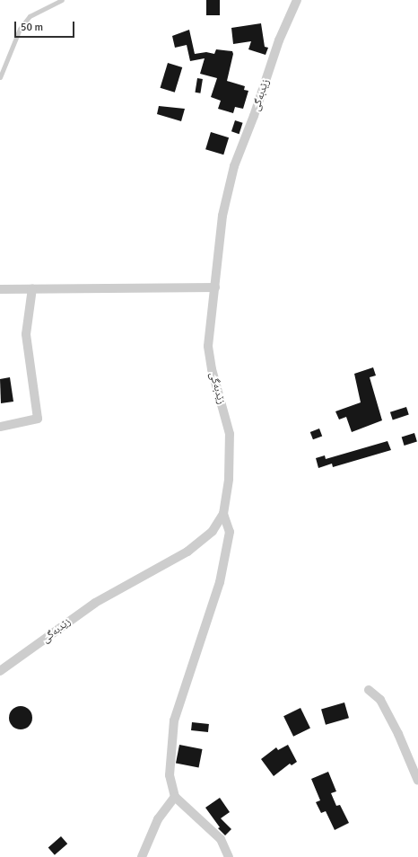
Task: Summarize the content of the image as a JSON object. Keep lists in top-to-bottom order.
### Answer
{
  "streets": {
    "street": ["زێدبەگی"]
  },
  "scale_bar": "50 m"
}
